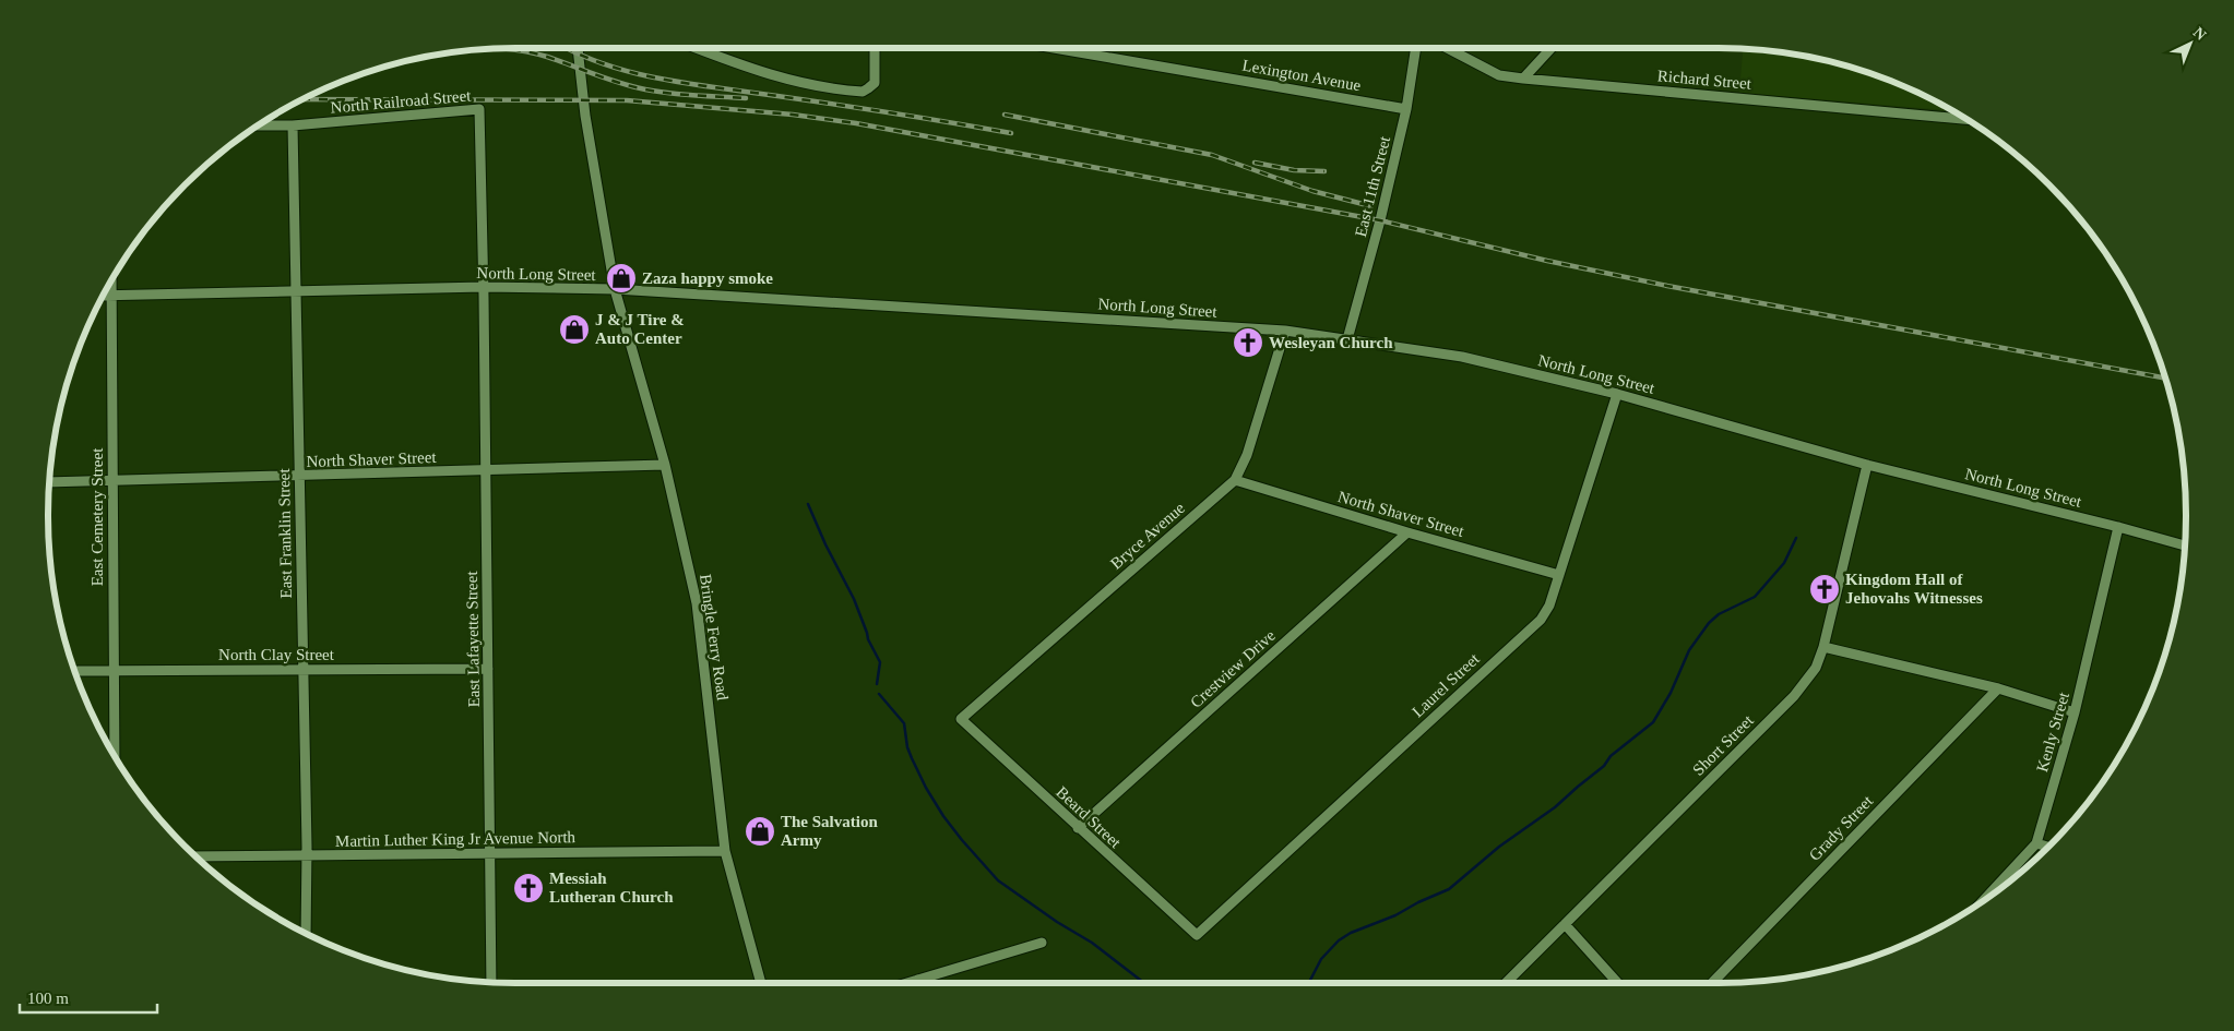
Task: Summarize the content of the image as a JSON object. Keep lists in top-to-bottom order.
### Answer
{
  "streets": {
    "street": [
      "Lexington Avenue",
      "Richard Street",
      "North Railroad Street",
      "East 11th Street",
      "North Long Street",
      "North Shaver Street",
      "East Cemetery Street",
      "East Franklin Street",
      "Bryce Avenue",
      "Bringle Ferry Road",
      "East Lafayette Street",
      "North Clay Street",
      "Crestview Drive",
      "Laurel Street",
      "Kenly Street",
      "Short Street",
      "Beard Street",
      "Grady Street",
      "Martin Luther King Jr Avenue North"
    ]
  },
  "crossings": [
    ["Lexington Avenue", "East 11th Street"],
    ["North Railroad Street", "North Long Street"],
    ["North Railroad Street", "East Franklin Street"],
    ["North Railroad Street", "East Lafayette Street"],
    ["East 11th Street", "North Long Street"],
    ["North Long Street", "East Cemetery Street"],
    ["North Long Street", "East Franklin Street"],
    ["North Long Street", "Bryce Avenue"],
    ["North Long Street", "Bringle Ferry Road"],
    ["North Long Street", "East Lafayette Street"],
    ["North Long Street", "Laurel Street"],
    ["North Long Street", "Kenly Street"],
    ["North Long Street", "Short Street"],
    ["North Shaver Street", "East Cemetery Street"],
    ["North Shaver Street", "East Franklin Street"],
    ["North Shaver Street", "Bryce Avenue"],
    ["North Shaver Street", "Bringle Ferry Road"],
    ["North Shaver Street", "East Lafayette Street"],
    ["North Shaver Street", "Crestview Drive"],
    ["North Shaver Street", "Laurel Street"],
    ["East Cemetery Street", "North Clay Street"],
    ["East Franklin Street", "North Clay Street"],
    ["East Franklin Street", "Martin Luther King Jr Avenue North"],
    ["Bryce Avenue", "Beard Street"],
    ["Bringle Ferry Road", "Martin Luther King Jr Avenue North"],
    ["East Lafayette Street", "North Clay Street"],
    ["East Lafayette Street", "Martin Luther King Jr Avenue North"],
    ["Crestview Drive", "Beard Street"],
    ["Laurel Street", "Beard Street"]
  ],
  "places": {
    "shop": ["Zaza happy smoke", "J & J Tire & Auto Center", "The Salvation Army"],
    "church": ["Wesleyan Church", "Kingdom Hall of Jehovahs Witnesses", "Messiah Lutheran Church"]
  },
  "scale_bar": "100 m",
  "north": "top right"
}
